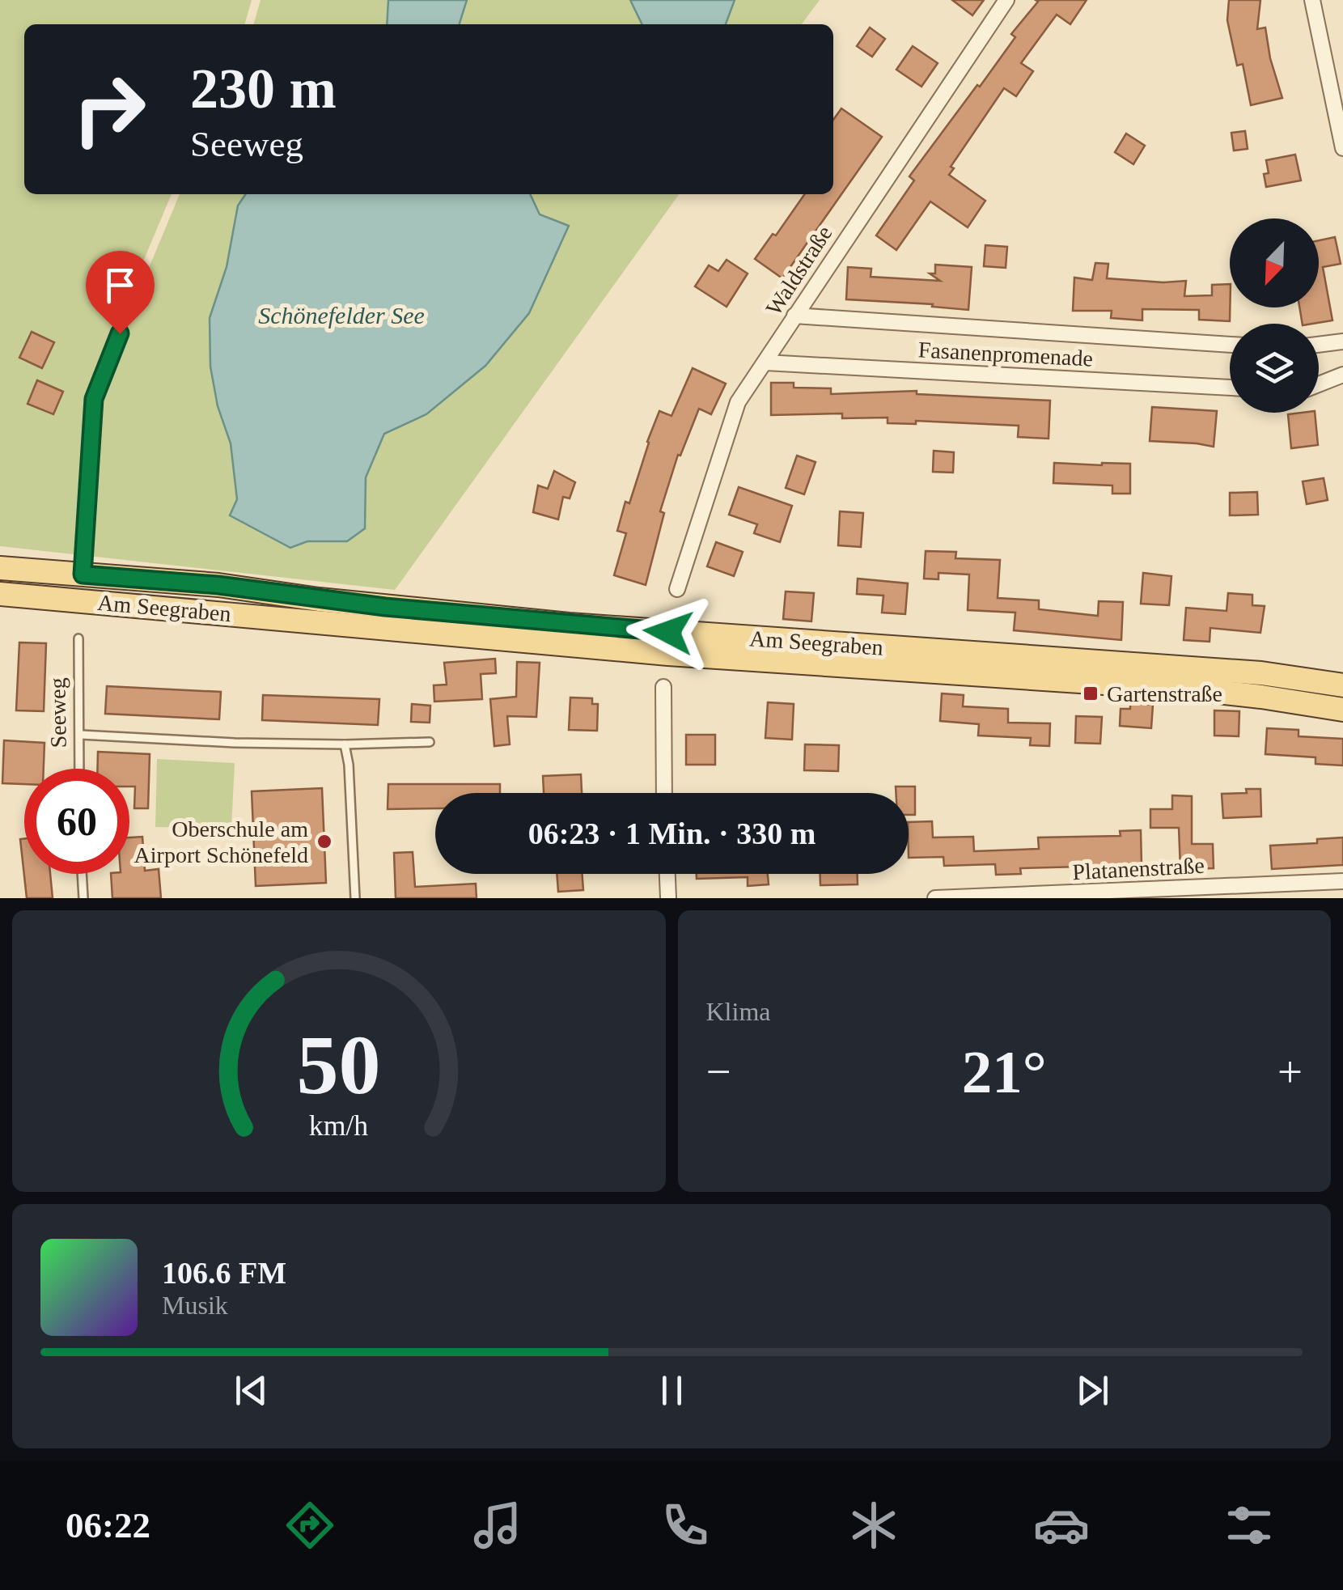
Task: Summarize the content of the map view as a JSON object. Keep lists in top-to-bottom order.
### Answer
{
  "streets": {
    "main road": ["Am Seegraben"],
    "street": ["Waldstraße", "Fasanenpromenade", "Platanenstraße"],
    "lane": ["Seeweg"]
  },
  "crossings": [
    ["Waldstraße", "Fasanenpromenade"]
  ],
  "water": ["Schönefelder See"],
  "places": {
    "transit": ["Gartenstraße"],
    "other": ["Oberschule am Airport Schönefeld"]
  },
  "north": "bottom left",
  "page": {
    "turn": ["230 m", "Seeweg"],
    "limit": "60",
    "trip": "06:23 · 1 Min. · 330 m",
    "tile": "Klima",
    "heat": ["−", "21°", "+"],
    "song": ["106.6 FM", "Musik"],
    "tabs": "06:22",
    "gauge": ["50", "km/h"]
  }
}
